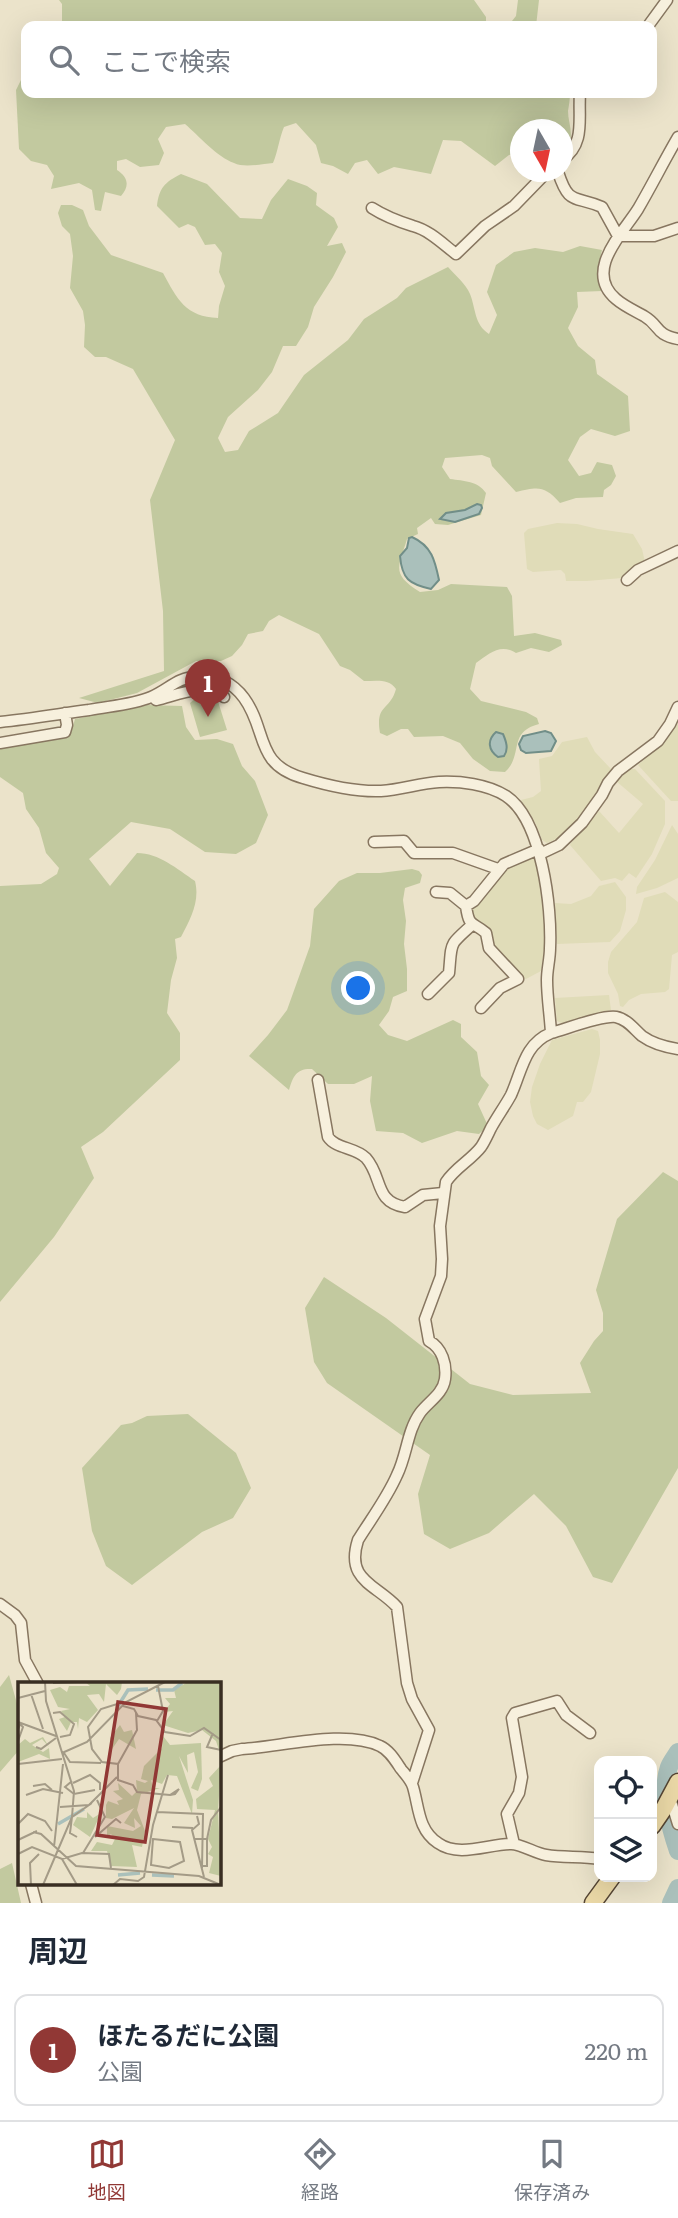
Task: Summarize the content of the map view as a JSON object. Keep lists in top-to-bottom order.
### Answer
{
  "north": "bottom",
  "page": {
    "search": "ここで検索",
    "pins": "1",
    "heading": "周辺",
    "list": [
      {
        "mark": "1",
        "name": "ほたるだに公園",
        "note": "公園",
        "value": "220 m"
      }
    ],
    "nav": ["地図", "経路", "保存済み"]
  }
}
